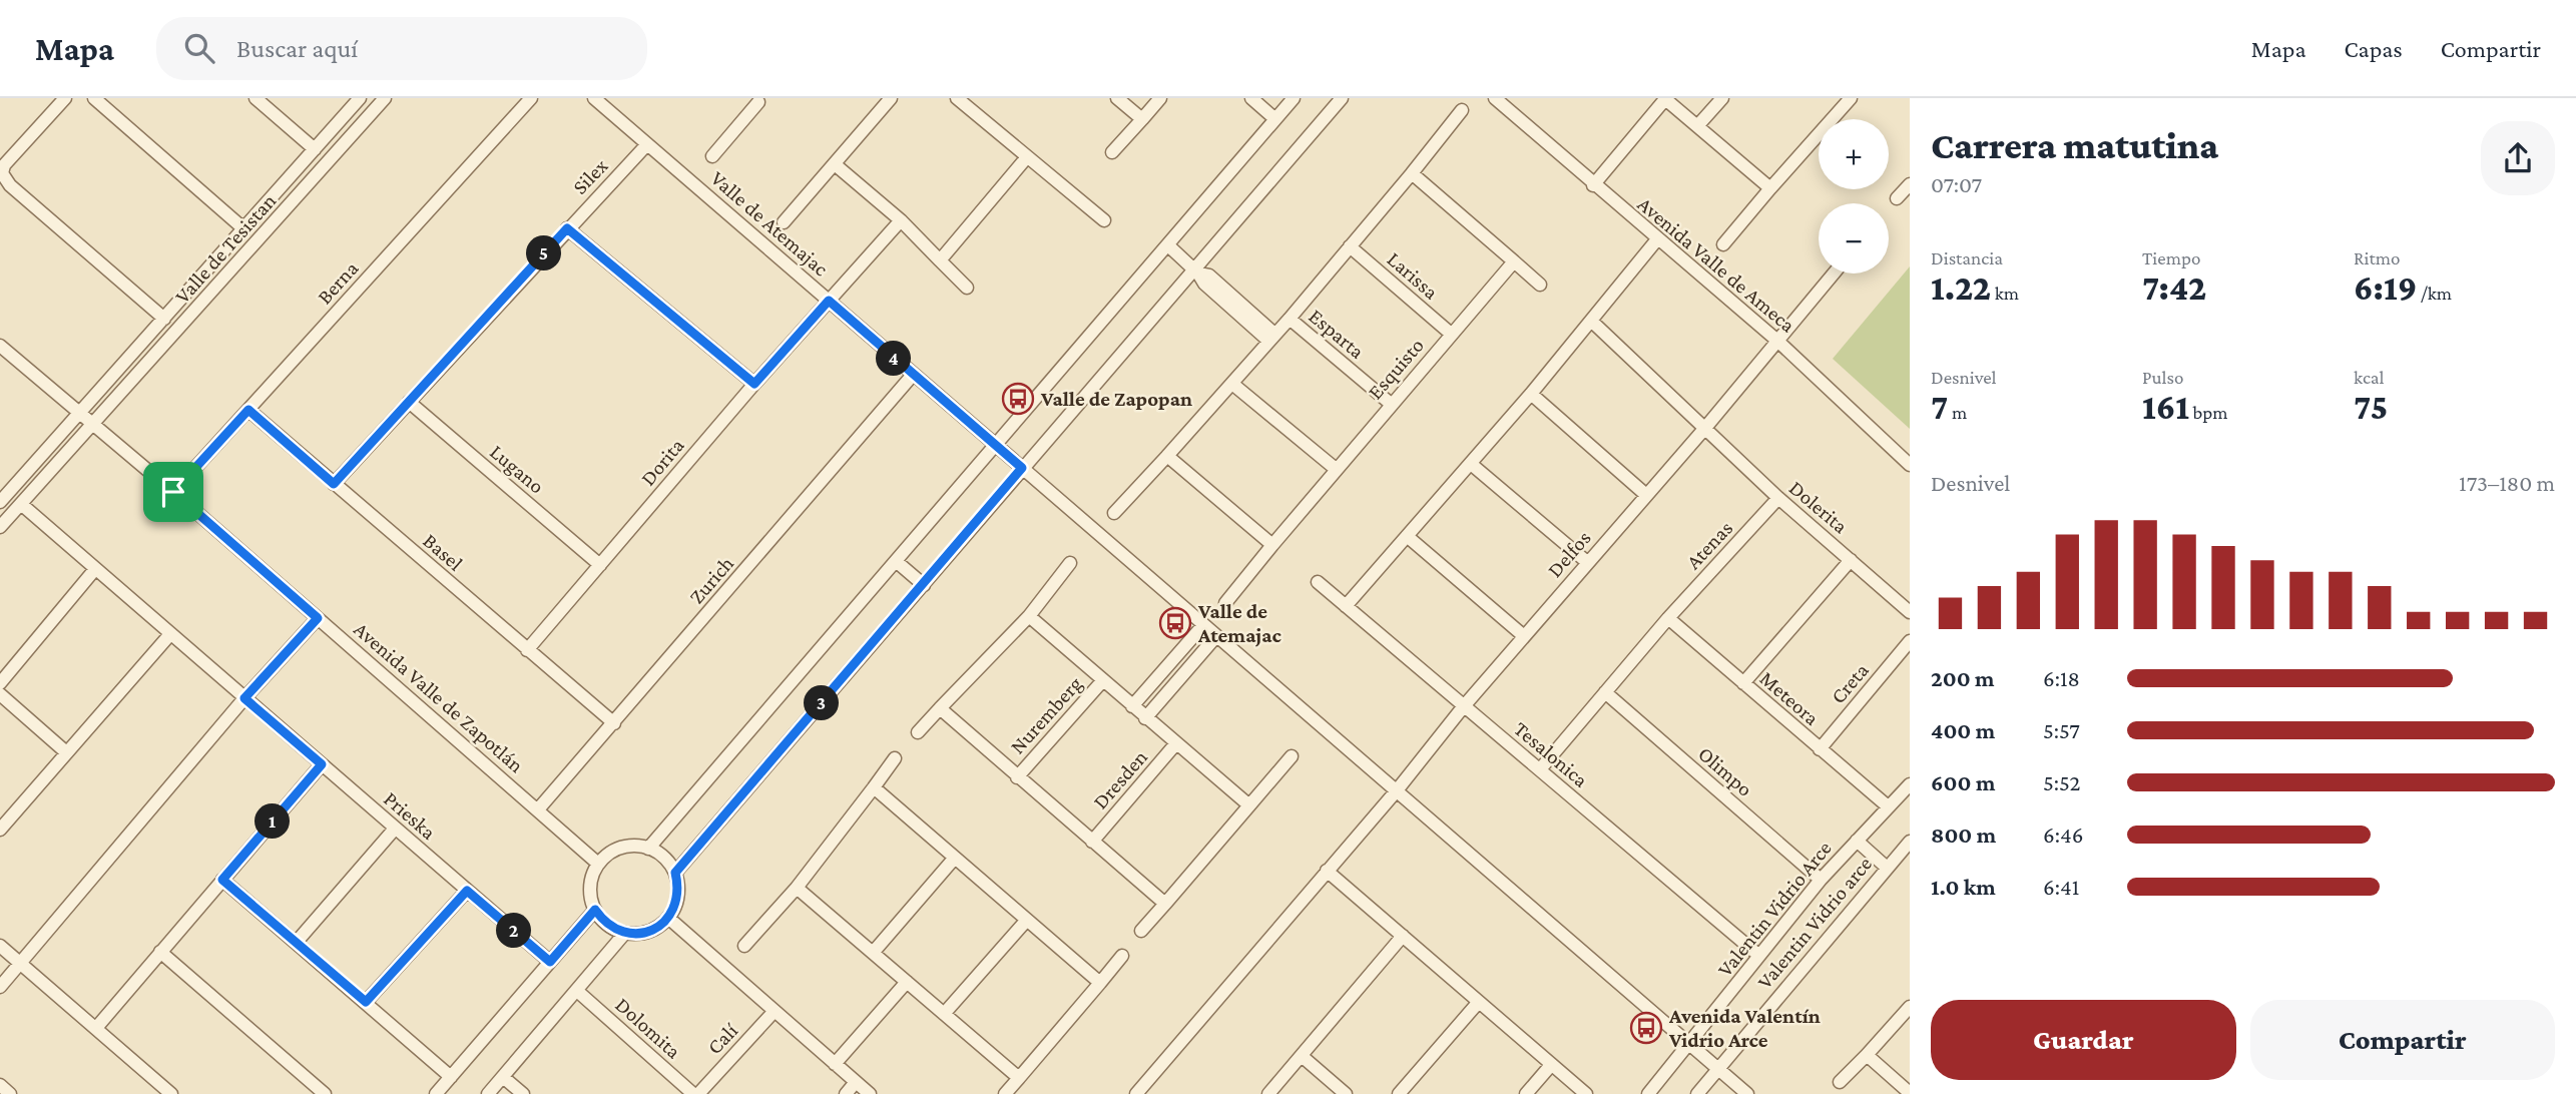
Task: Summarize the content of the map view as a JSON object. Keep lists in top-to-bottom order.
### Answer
{
  "streets": {
    "street": [
      "Silex",
      "Valle de Atemajac",
      "Valle de Tesistan",
      "Avenida Valle de Ameca",
      "Larissa",
      "Berna",
      "Esparta",
      "Esquisto",
      "Dorita",
      "Lugano",
      "Dolerita",
      "Atenas",
      "Basel",
      "Delfos",
      "Zurich",
      "Creta",
      "Avenida Valle de Zapotlán",
      "Meteora",
      "Nuremberg",
      "Tesalonica",
      "Olimpo",
      "Dresden",
      "Prieska",
      "Valentin Vidrio Arce",
      "Valentin Vidrio arce",
      "Dolomita",
      "Calí"
    ]
  },
  "crossings": [
    ["Silex", "Valle de Atemajac"],
    ["Silex", "Lugano"],
    ["Silex", "Basel"],
    ["Valle de Atemajac", "Dorita"],
    ["Valle de Atemajac", "Delfos"],
    ["Valle de Atemajac", "Zurich"],
    ["Valle de Atemajac", "Valentin Vidrio Arce"],
    ["Valle de Atemajac", "Valentin Vidrio arce"],
    ["Valle de Tesistan", "Avenida Valle de Zapotlán"],
    ["Valle de Tesistan", "Prieska"],
    ["Avenida Valle de Ameca", "Delfos"],
    ["Larissa", "Esquisto"],
    ["Berna", "Basel"],
    ["Berna", "Avenida Valle de Zapotlán"],
    ["Esparta", "Esquisto"],
    ["Dorita", "Lugano"],
    ["Dorita", "Basel"],
    ["Dolerita", "Atenas"],
    ["Dolerita", "Delfos"],
    ["Atenas", "Meteora"],
    ["Atenas", "Tesalonica"],
    ["Atenas", "Olimpo"],
    ["Basel", "Zurich"],
    ["Delfos", "Tesalonica"],
    ["Zurich", "Avenida Valle de Zapotlán"],
    ["Creta", "Meteora"],
    ["Meteora", "Valentin Vidrio Arce"],
    ["Tesalonica", "Valentin Vidrio Arce"],
    ["Olimpo", "Valentin Vidrio Arce"],
    ["Dolomita", "Calí"]
  ],
  "places": {
    "bus stop": ["Valle de Zapopan", "Valle de Atemajac", "Avenida Valentín Vidrio Arce"]
  },
  "page": {
    "header": "Mapa",
    "search": "Buscar aquí",
    "nav": ["Mapa", "Capas", "Compartir"],
    "heading": ["Carrera matutina", "07:07"],
    "map_buttons": ["+", "−"],
    "stats": [
      ["Distancia", "1.22 km"],
      ["Tiempo", "7:42"],
      ["Ritmo", "6:19 /km"],
      ["Desnivel", "7 m"],
      ["Pulso", "161 bpm"],
      ["kcal", "75"]
    ],
    "pins": [
      "5",
      "4",
      "3",
      "1",
      "2"
    ],
    "chart": ["Desnivel", "173–180 m"],
    "list": [
      {
        "name": "200 m",
        "note": "6:18"
      },
      {
        "name": "400 m",
        "note": "5:57"
      },
      {
        "name": "600 m",
        "note": "5:52"
      },
      {
        "name": "800 m",
        "note": "6:46"
      },
      {
        "name": "1.0 km",
        "note": "6:41"
      }
    ],
    "buttons": ["Guardar", "Compartir"]
  }
}
